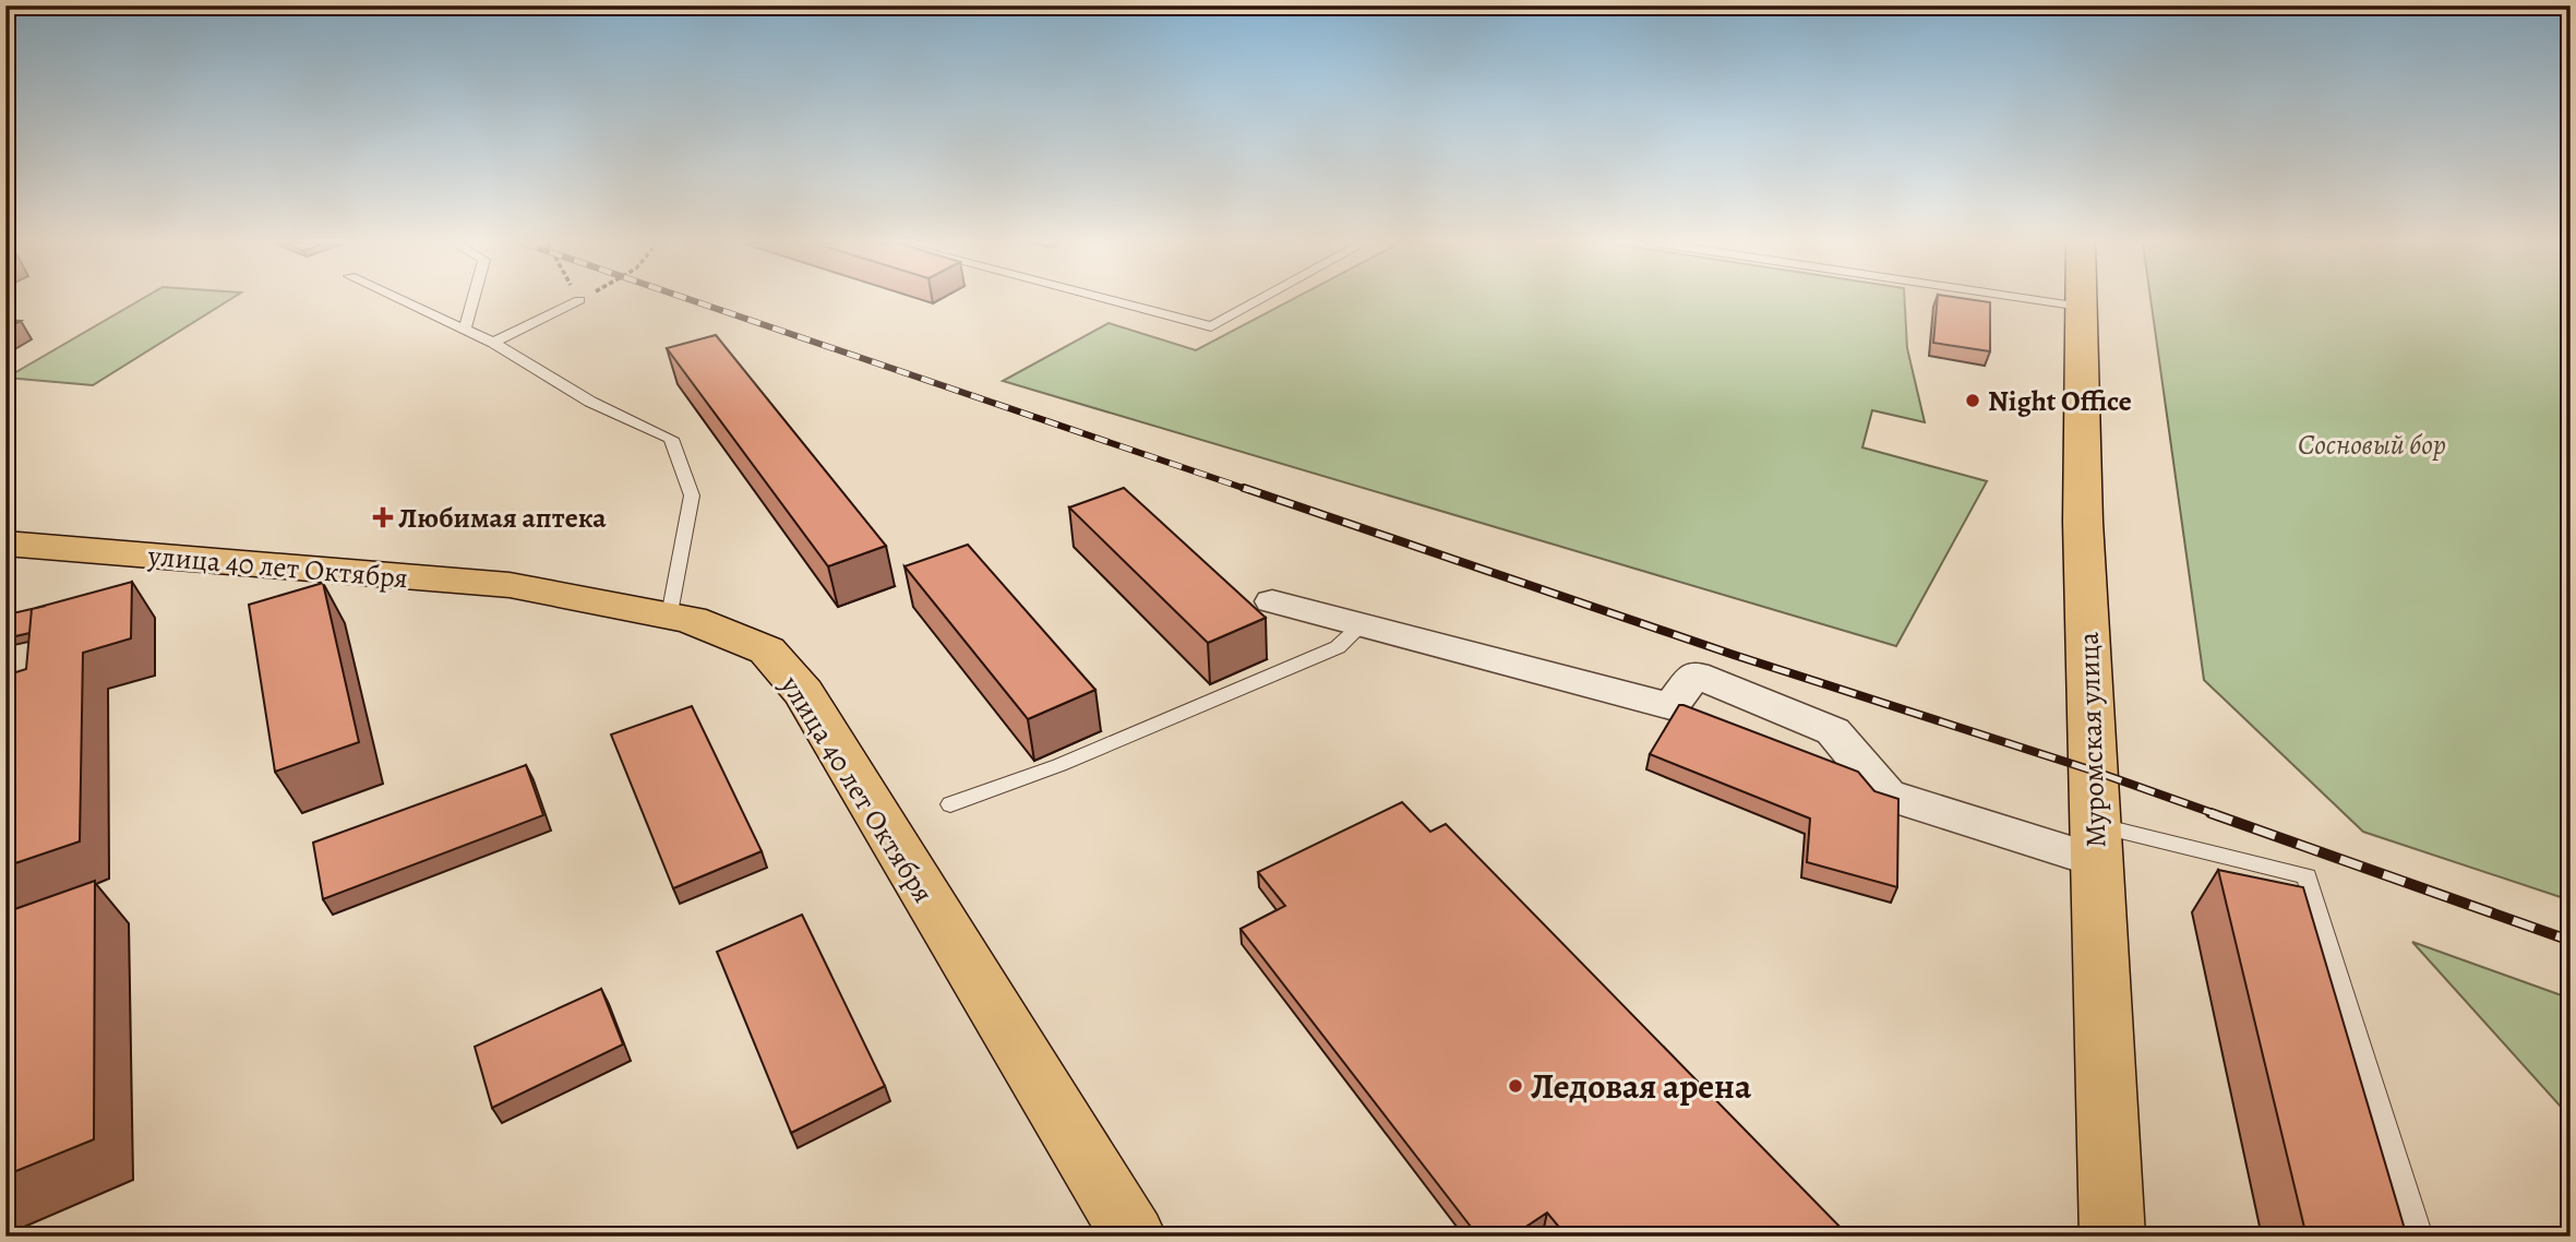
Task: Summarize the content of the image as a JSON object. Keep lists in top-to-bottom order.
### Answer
{
  "streets": {
    "main road": ["улица 40 лет Октября", "Муромская улица"]
  },
  "parks": ["Сосновый бор"],
  "places": {
    "other": ["Night Office", "Ледовая арена"],
    "health": ["Любимая аптека"]
  }
}
